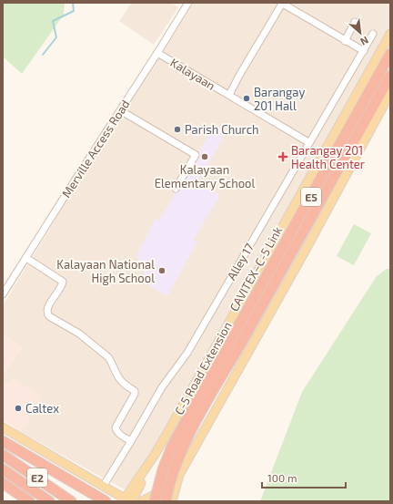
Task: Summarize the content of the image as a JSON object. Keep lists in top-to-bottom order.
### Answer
{
  "streets": {
    "highway": ["E5", "CAVITEX–C-5 Link", "E2"],
    "main road": ["C-5 Road Extension"],
    "street": ["Kalayaan", "Merville Access Road", "Alley 17"]
  },
  "crossings": [
    ["Kalayaan", "Merville Access Road"],
    ["Kalayaan", "Alley 17"]
  ],
  "places": {
    "other": [
      "Barangay 201 Hall",
      "Parish Church",
      "Kalayaan Elementary School",
      "Kalayaan National High School",
      "Caltex"
    ],
    "health": ["Barangay 201 Health Center"]
  },
  "scale_bar": "100 m",
  "north": "bottom right"
}
